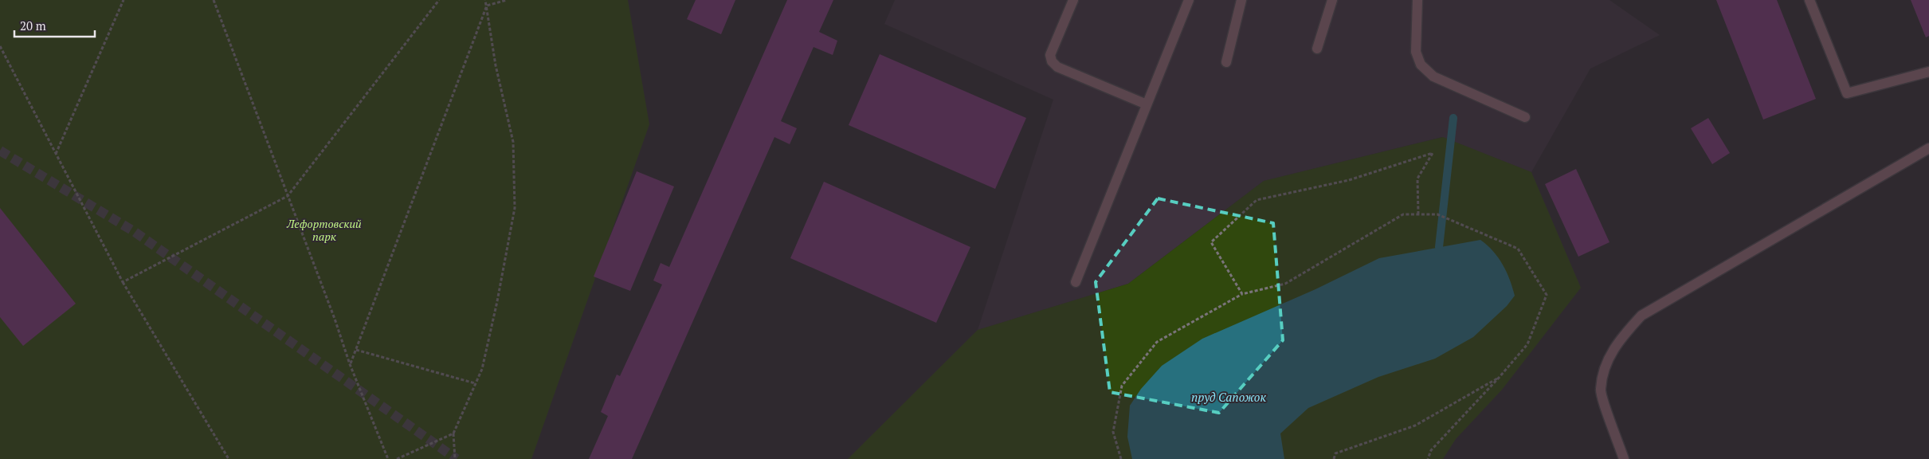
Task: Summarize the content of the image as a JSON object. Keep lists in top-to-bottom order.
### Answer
{
  "water": ["пруд Сапожок"],
  "parks": ["Лефортовский парк"],
  "scale_bar": "20 m"
}
